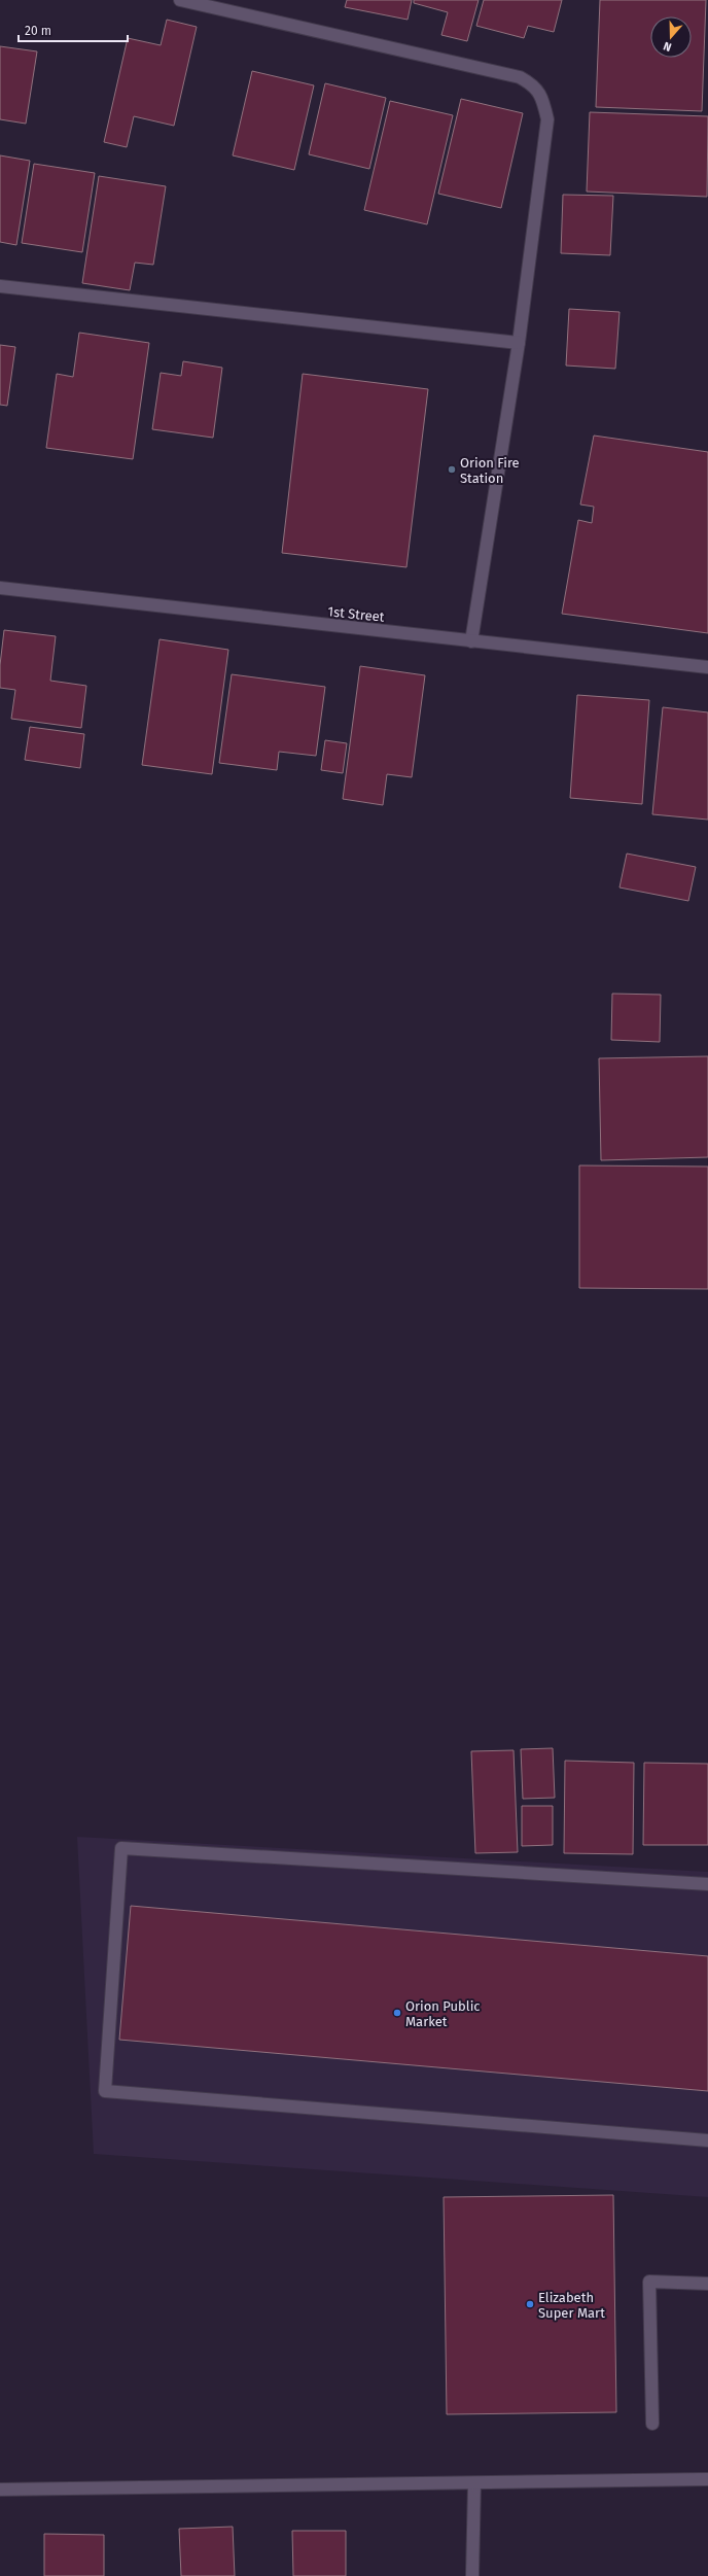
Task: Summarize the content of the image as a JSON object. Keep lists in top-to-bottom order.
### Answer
{
  "streets": {
    "street": ["1st Street"]
  },
  "places": ["Orion Fire Station", "Orion Public Market", "Elizabeth Super Mart"],
  "scale_bar": "20 m",
  "north": "bottom"
}
